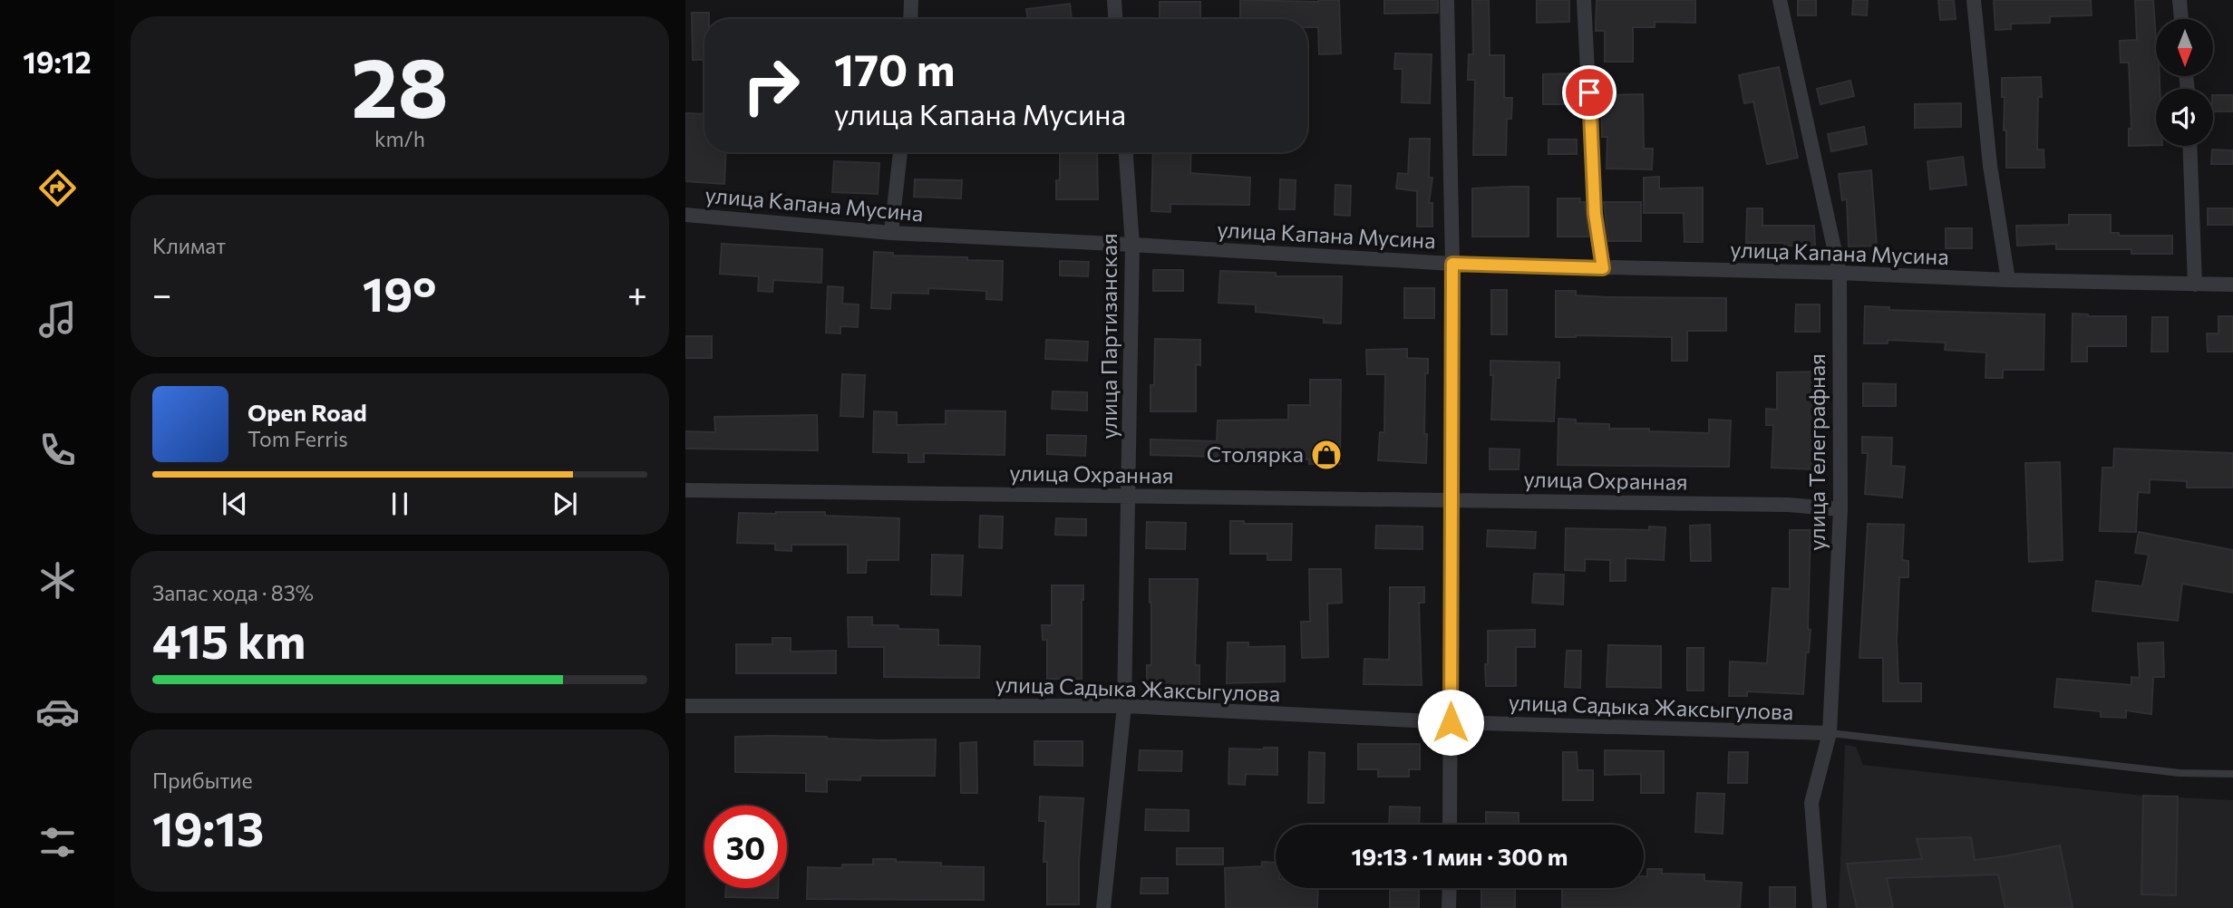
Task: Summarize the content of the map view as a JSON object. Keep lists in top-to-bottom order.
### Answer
{
  "streets": {
    "street": [
      "улица Капана Мусина",
      "улица Партизанская",
      "улица Телеграфная",
      "улица Охранная",
      "улица Садыка Жаксыгулова"
    ]
  },
  "crossings": [
    ["улица Капана Мусина", "улица Партизанская"],
    ["улица Капана Мусина", "улица Телеграфная"],
    ["улица Партизанская", "улица Охранная"],
    ["улица Партизанская", "улица Садыка Жаксыгулова"],
    ["улица Телеграфная", "улица Охранная"],
    ["улица Телеграфная", "улица Садыка Жаксыгулова"]
  ],
  "places": {
    "shop": ["Столярка"]
  },
  "north": "bottom",
  "page": {
    "tabs": "19:12",
    "tile": [
      ["28", "km/h"],
      "Климат",
      ["Запас хода · 83%", "415 km"],
      ["Прибытие", "19:13"]
    ],
    "turn": ["170 m", "улица Капана Мусина"],
    "heat": ["−", "19°", "+"],
    "song": ["Open Road", "Tom Ferris"],
    "limit": "30",
    "trip": "19:13 · 1 мин · 300 m"
  }
}
